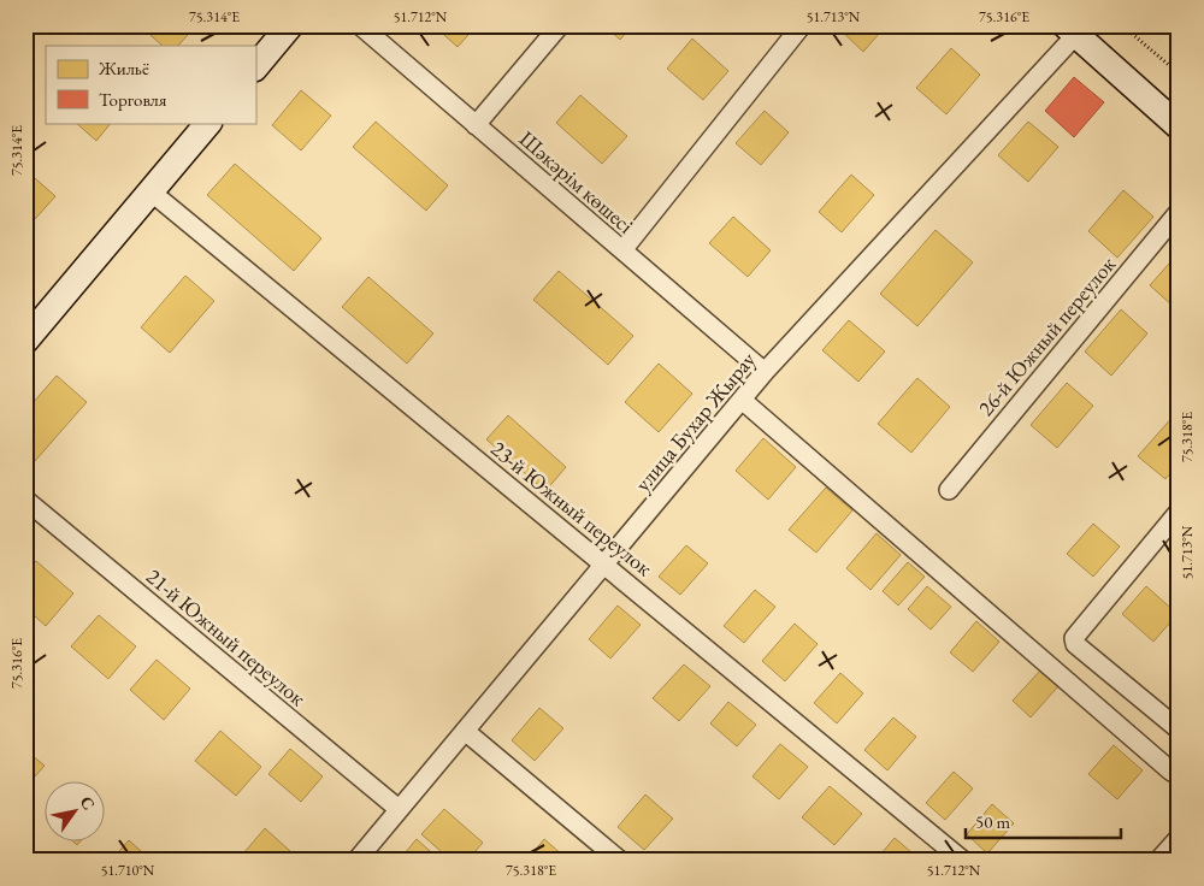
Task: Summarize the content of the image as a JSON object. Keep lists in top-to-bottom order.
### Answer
{
  "streets": {
    "street": [
      "Шәкәрім көшесі",
      "26-й Южный переулок",
      "улица Бухар Жырау",
      "23-й Южный переулок",
      "21-й Южный переулок"
    ]
  },
  "crossings": [
    ["Шәкәрім көшесі", "улица Бухар Жырау"],
    ["улица Бухар Жырау", "23-й Южный переулок"],
    ["улица Бухар Жырау", "21-й Южный переулок"]
  ],
  "legend": ["Жильё", "Торговля"],
  "scale_bar": "50 m",
  "north": "top right",
  "coordinates": [
    "75.314°E",
    "51.712°N",
    "51.713°N",
    "75.316°E",
    "75.318°E",
    "51.710°N"
  ]
}
